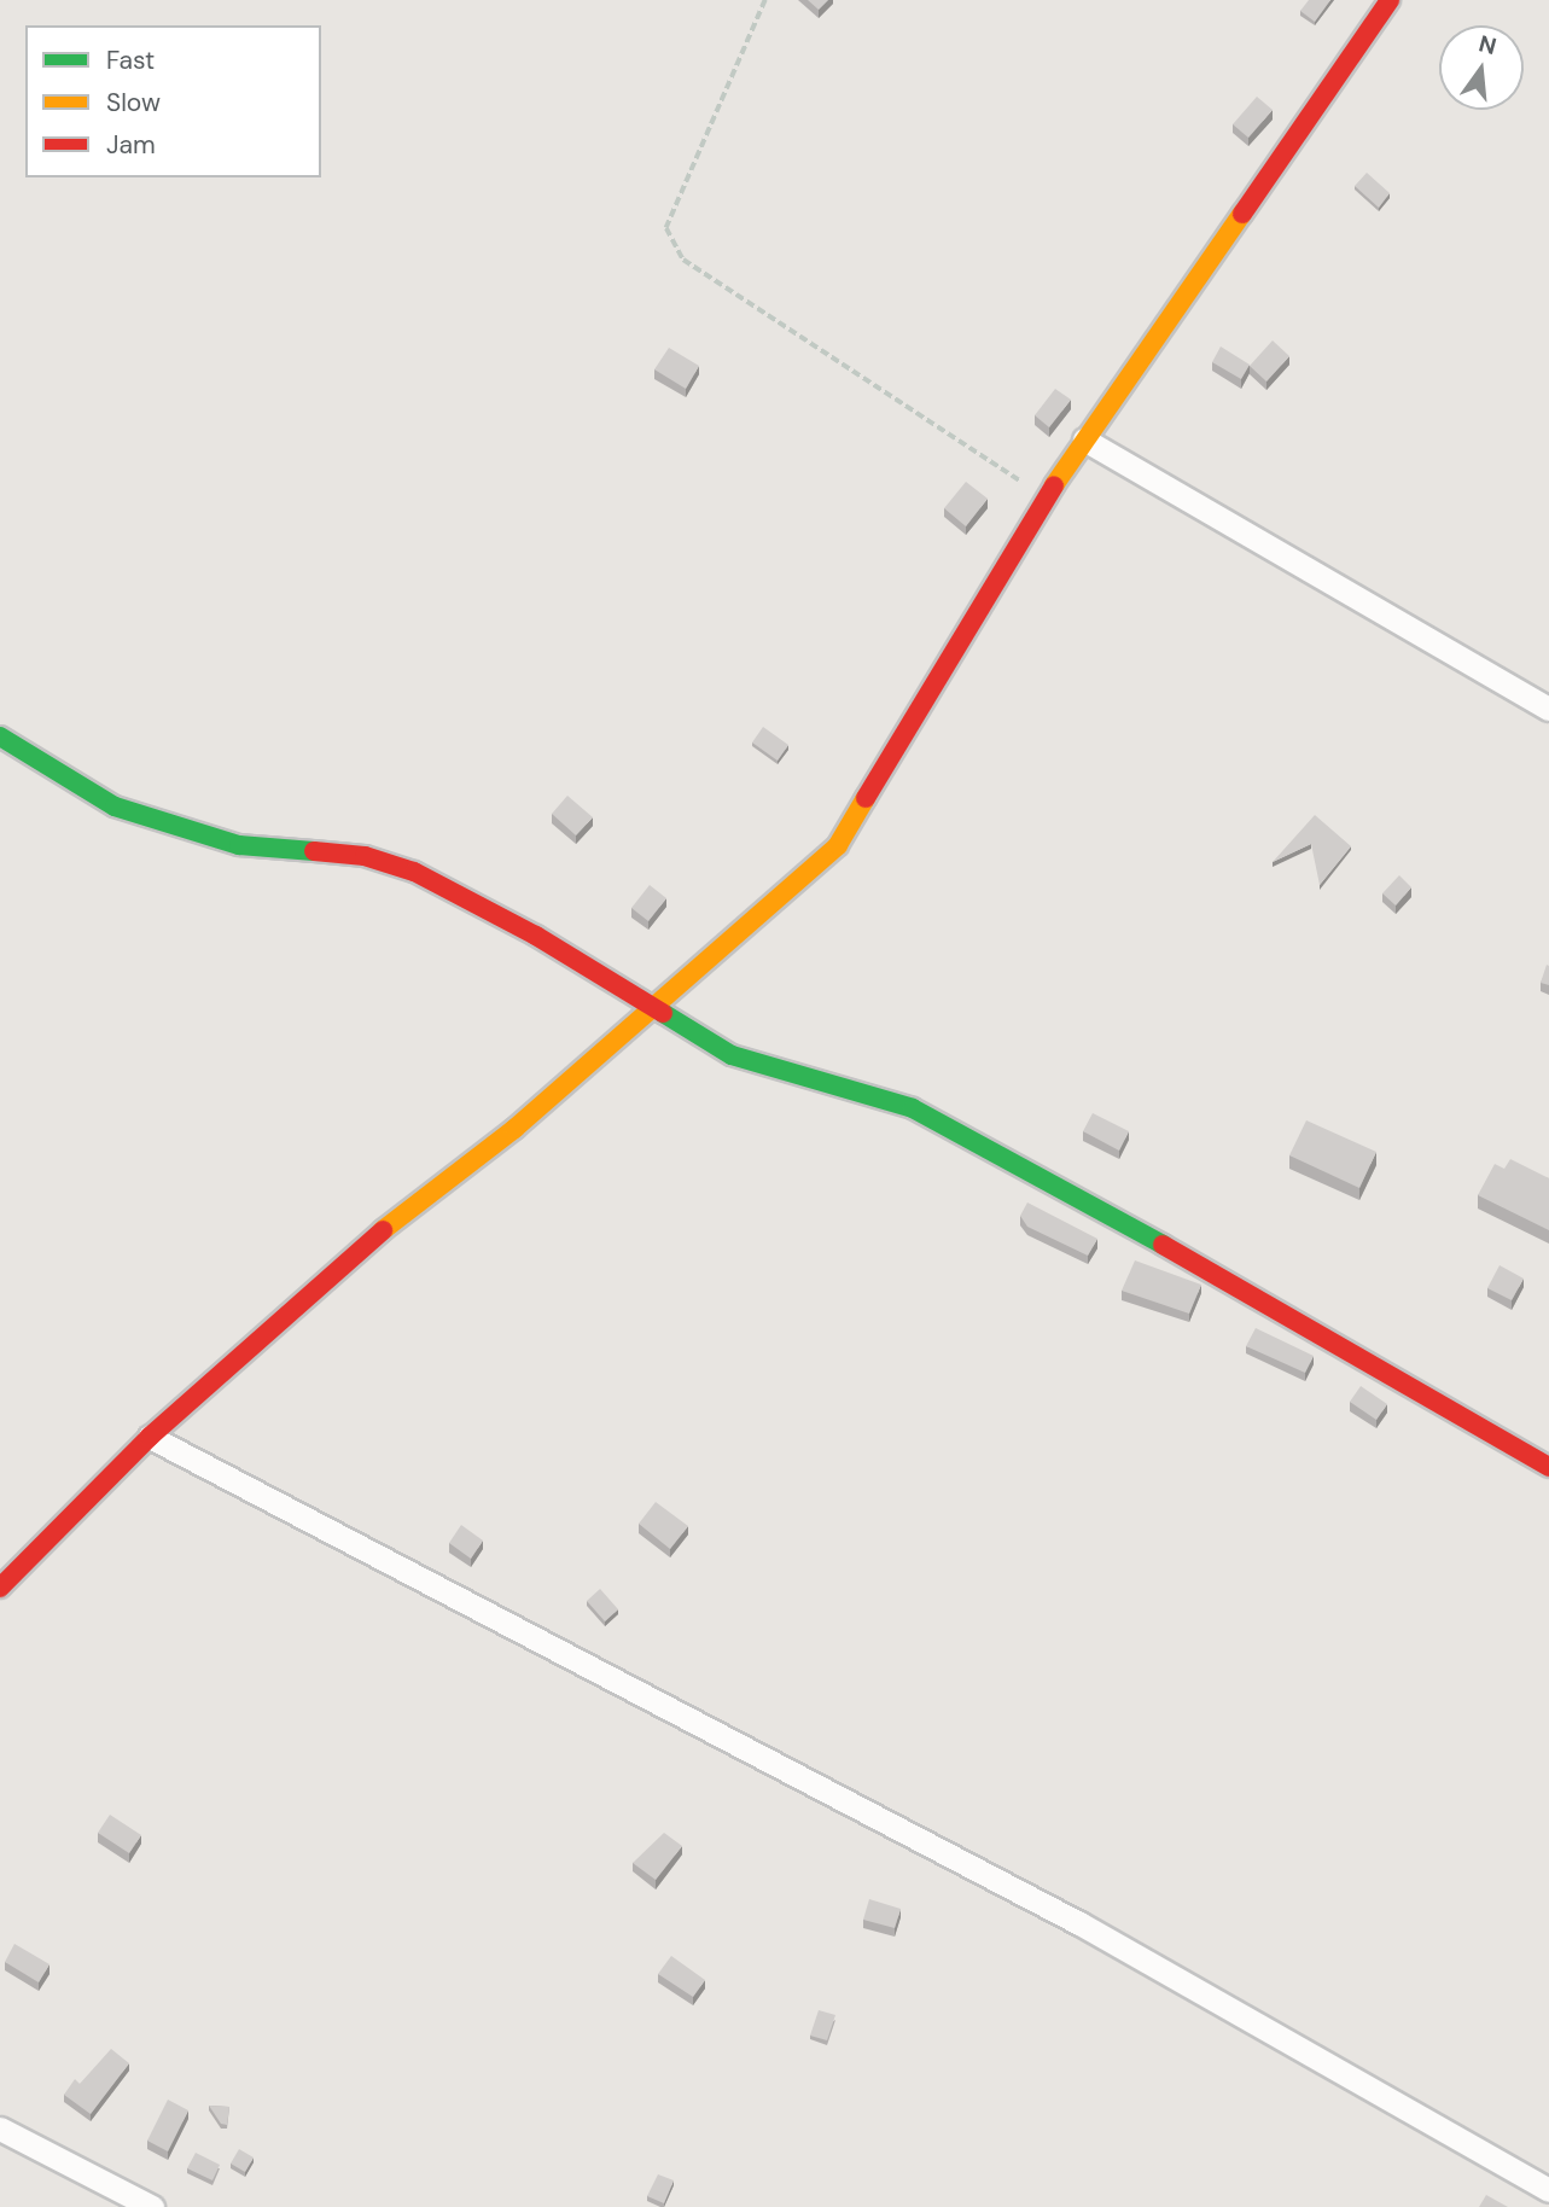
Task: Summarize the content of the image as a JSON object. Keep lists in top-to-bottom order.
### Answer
{
  "legend": ["Fast", "Slow", "Jam"],
  "north": "top"
}
